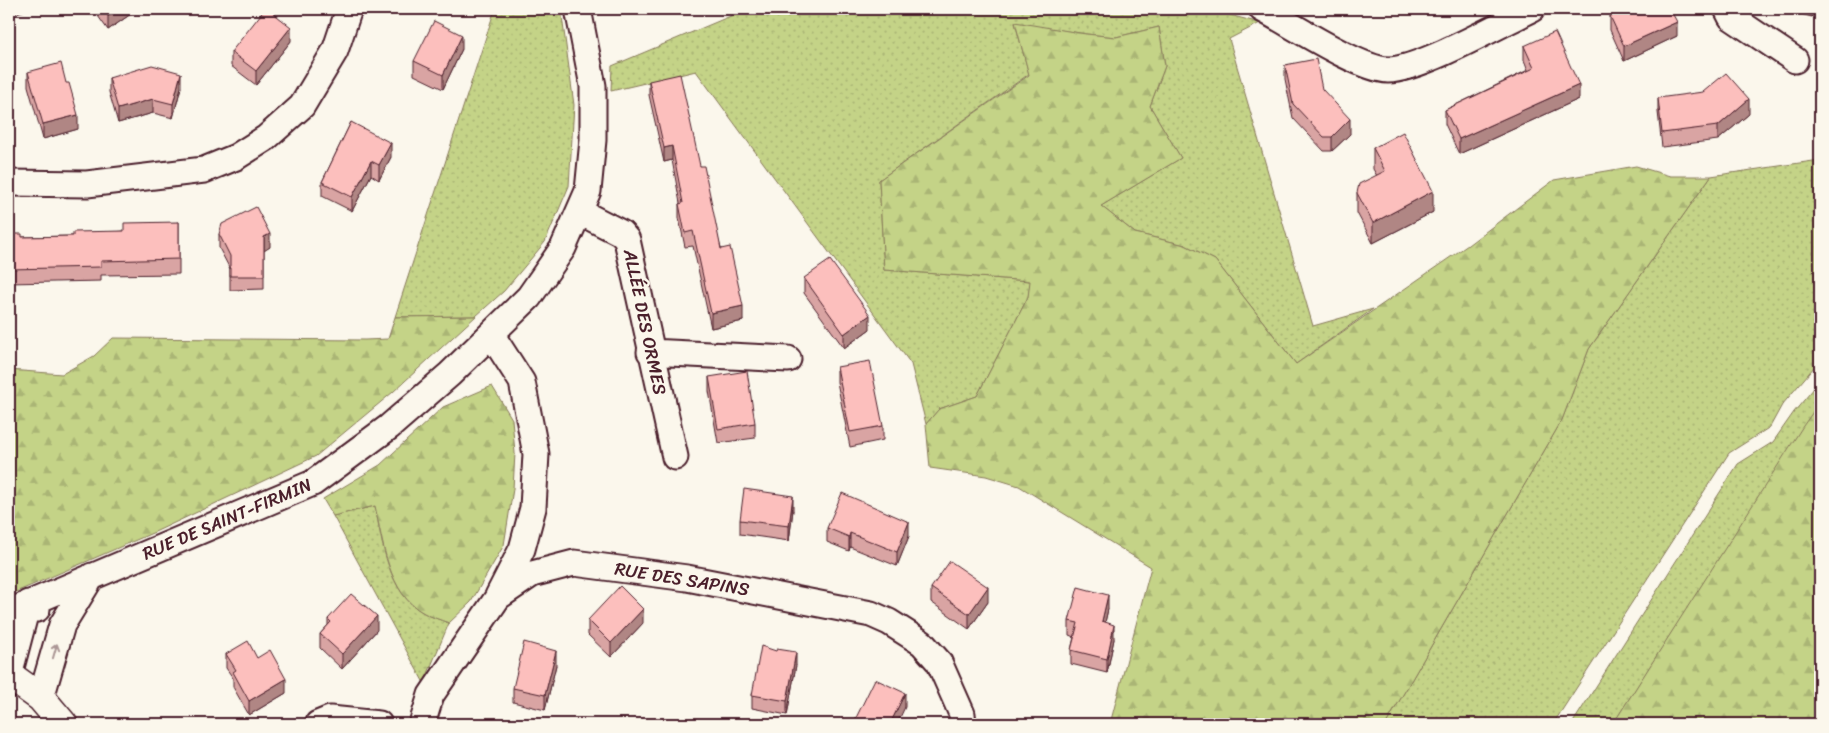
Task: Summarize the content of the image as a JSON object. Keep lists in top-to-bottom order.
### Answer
{
  "streets": {
    "street": ["ALLÉE DES ORMES", "RUE DE SAINT-FIRMIN", "RUE DES SAPINS"]
  },
  "crossings": [
    ["ALLÉE DES ORMES", "RUE DE SAINT-FIRMIN"]
  ]
}
